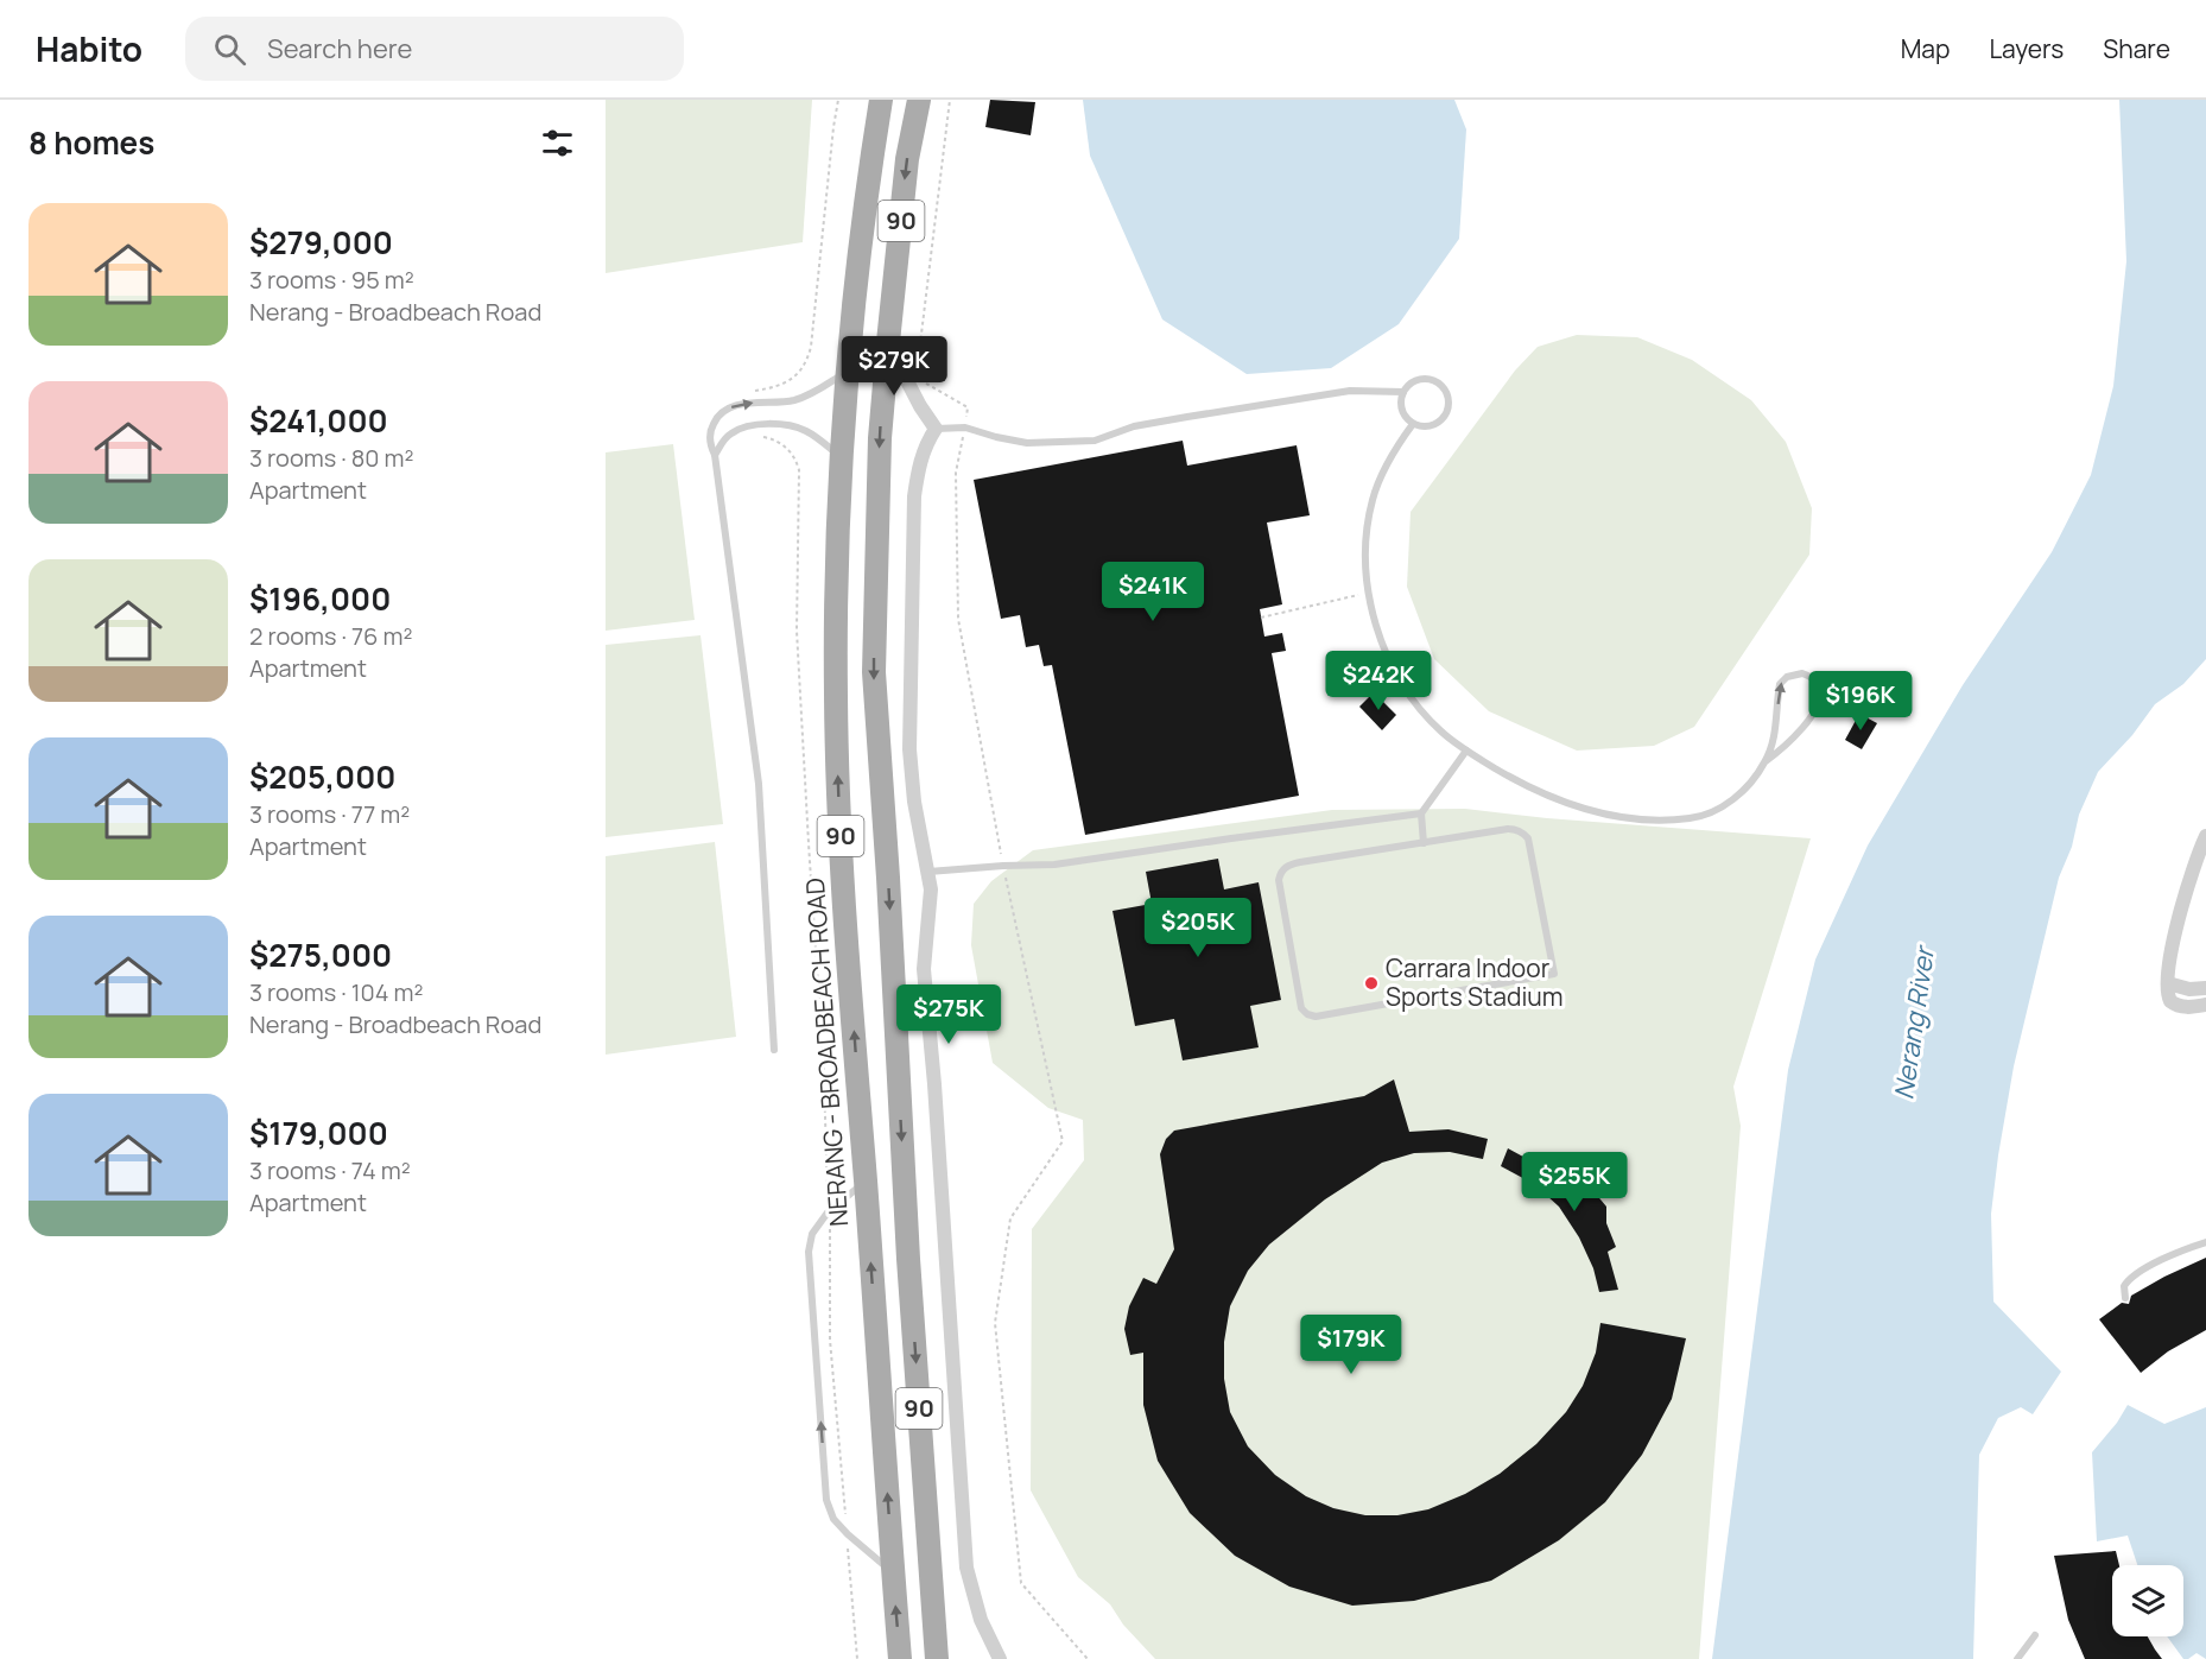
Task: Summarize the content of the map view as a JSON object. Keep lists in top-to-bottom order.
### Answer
{
  "streets": {
    "main road": ["90", "NERANG - BROADBEACH ROAD"]
  },
  "water": ["Nerang River"],
  "places": ["Carrara Indoor Sports Stadium"],
  "page": {
    "header": "Habito",
    "search": "Search here",
    "nav": ["Map", "Layers", "Share"],
    "heading": "8 homes",
    "list": [
      {
        "name": "$279,000",
        "note": "3 rooms · 95 m² · Nerang - Broadbeach Road"
      },
      {
        "name": "$241,000",
        "note": "3 rooms · 80 m² · Apartment"
      },
      {
        "name": "$196,000",
        "note": "2 rooms · 76 m² · Apartment"
      },
      {
        "name": "$205,000",
        "note": "3 rooms · 77 m² · Apartment"
      },
      {
        "name": "$275,000",
        "note": "3 rooms · 104 m² · Nerang - Broadbeach Road"
      },
      {
        "name": "$179,000",
        "note": "3 rooms · 74 m² · Apartment"
      }
    ],
    "price": [
      "$279K",
      "$241K",
      "$242K",
      "$196K",
      "$205K",
      "$275K",
      "$255K",
      "$179K"
    ]
  }
}
